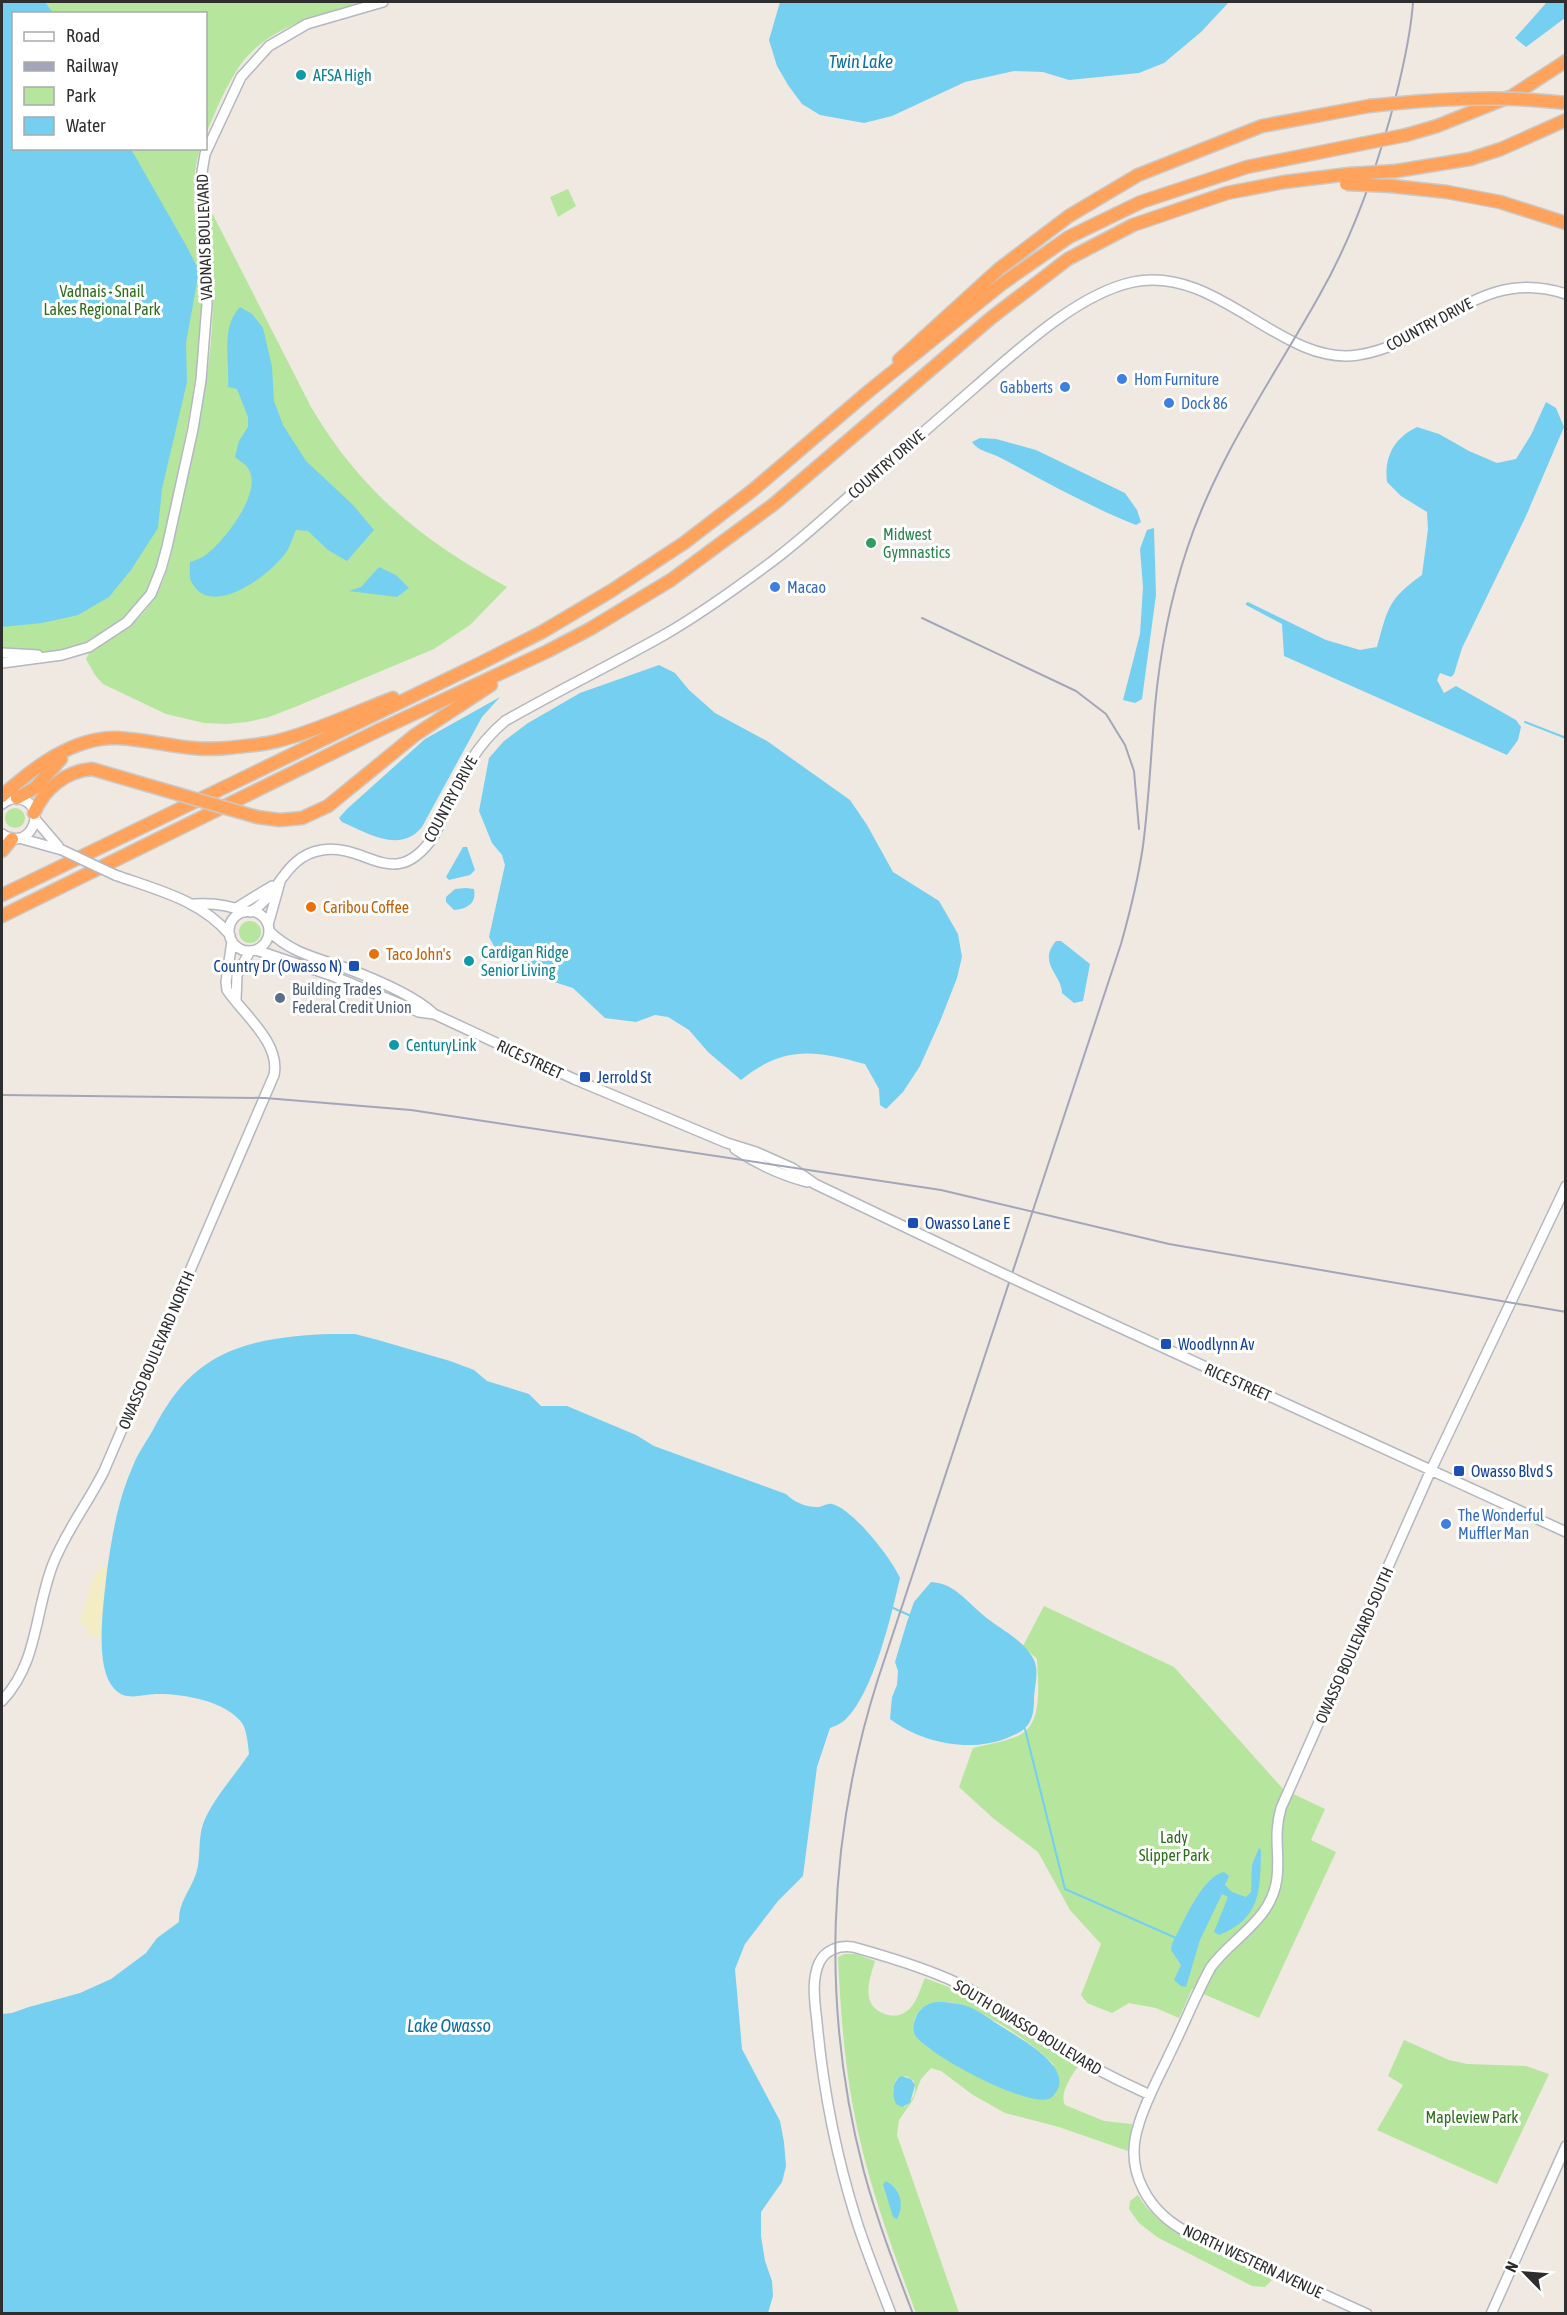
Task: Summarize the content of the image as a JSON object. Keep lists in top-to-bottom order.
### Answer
{
  "streets": {
    "street": [
      "VADNAIS BOULEVARD",
      "COUNTRY DRIVE",
      "RICE STREET",
      "OWASSO BOULEVARD NORTH",
      "OWASSO BOULEVARD SOUTH",
      "SOUTH OWASSO BOULEVARD",
      "NORTH WESTERN AVENUE"
    ]
  },
  "crossings": [
    ["COUNTRY DRIVE", "RICE STREET"],
    ["COUNTRY DRIVE", "OWASSO BOULEVARD NORTH"],
    ["RICE STREET", "OWASSO BOULEVARD NORTH"],
    ["RICE STREET", "OWASSO BOULEVARD SOUTH"],
    ["OWASSO BOULEVARD SOUTH", "SOUTH OWASSO BOULEVARD"],
    ["OWASSO BOULEVARD SOUTH", "NORTH WESTERN AVENUE"],
    ["SOUTH OWASSO BOULEVARD", "NORTH WESTERN AVENUE"]
  ],
  "water": ["Twin Lake", "Lake Owasso"],
  "parks": ["Vadnais - Snail Lakes Regional Park", "Lady Slipper Park", "Mapleview Park"],
  "places": {
    "other": [
      "AFSA High",
      "Hom Furniture",
      "Gabberts",
      "Dock 86",
      "Midwest Gymnastics",
      "Macao",
      "Caribou Coffee",
      "Taco John's",
      "Cardigan Ridge Senior Living",
      "Building Trades Federal Credit Union",
      "CenturyLink",
      "The Wonderful Muffler Man"
    ],
    "transit": [
      "Country Dr (Owasso N)",
      "Jerrold St",
      "Owasso Lane E",
      "Woodlynn Av",
      "Owasso Blvd S"
    ]
  },
  "legend": [
    "Road",
    "Railway",
    "Park",
    "Water"
  ],
  "north": "top left"
}
